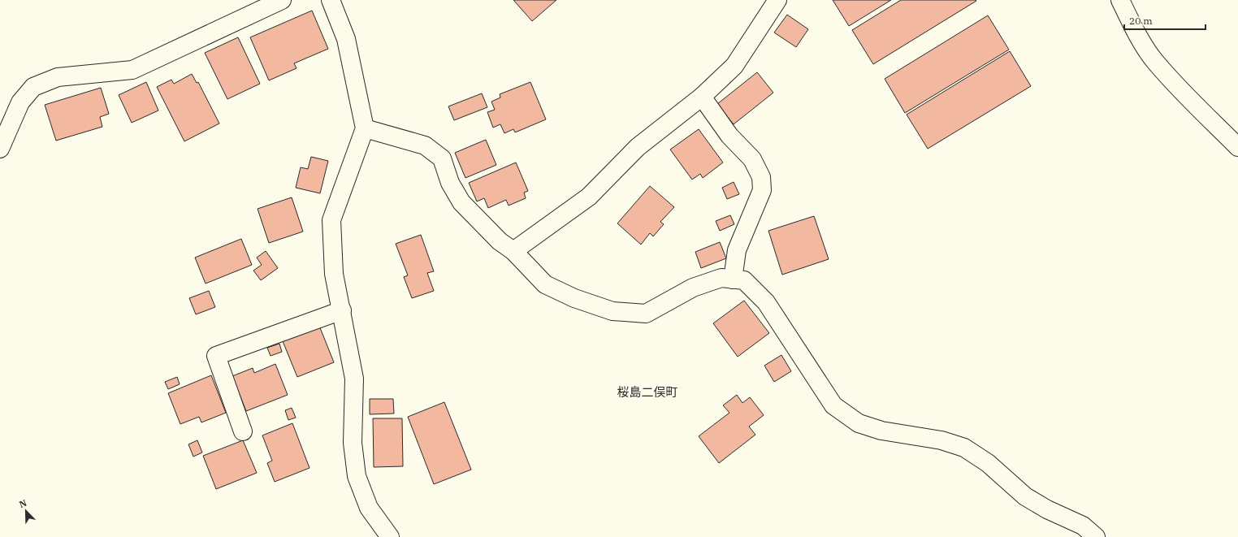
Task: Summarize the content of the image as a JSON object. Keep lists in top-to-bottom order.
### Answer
{
  "districts": ["桜島二俣町"],
  "scale_bar": "20 m",
  "north": "top left"
}
